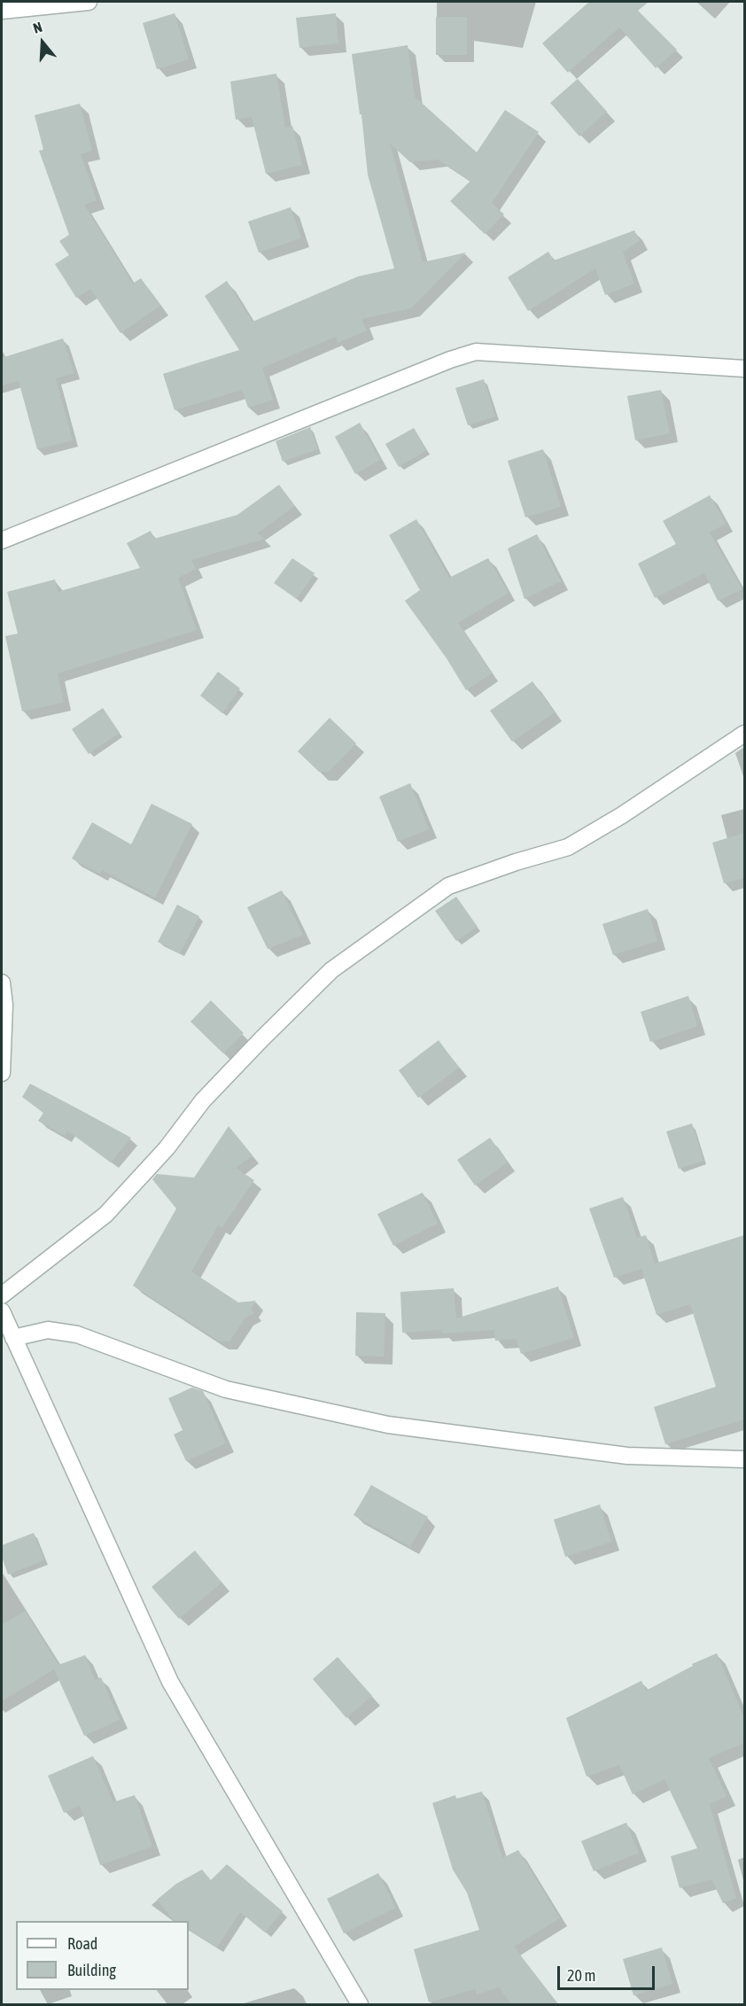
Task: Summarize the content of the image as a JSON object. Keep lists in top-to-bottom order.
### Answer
{
  "legend": ["Road", "Building"],
  "scale_bar": "20 m",
  "north": "top"
}
